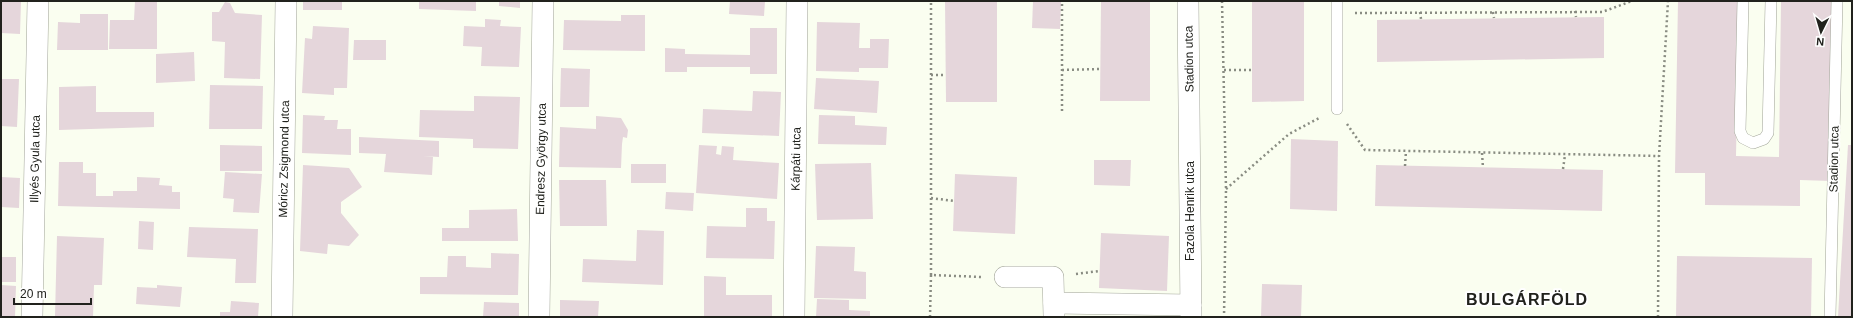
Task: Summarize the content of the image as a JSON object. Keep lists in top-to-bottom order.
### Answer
{
  "streets": {
    "street": [
      "Stadion utca",
      "Illyés Gyula utca",
      "Móricz Zsigmond utca",
      "Endresz György utca",
      "Kárpáti utca",
      "Fazola Henrik utca"
    ]
  },
  "crossings": [
    ["Stadion utca", "Fazola Henrik utca"]
  ],
  "districts": ["BULGÁRFÖLD"],
  "scale_bar": "20 m",
  "north": "bottom"
}
